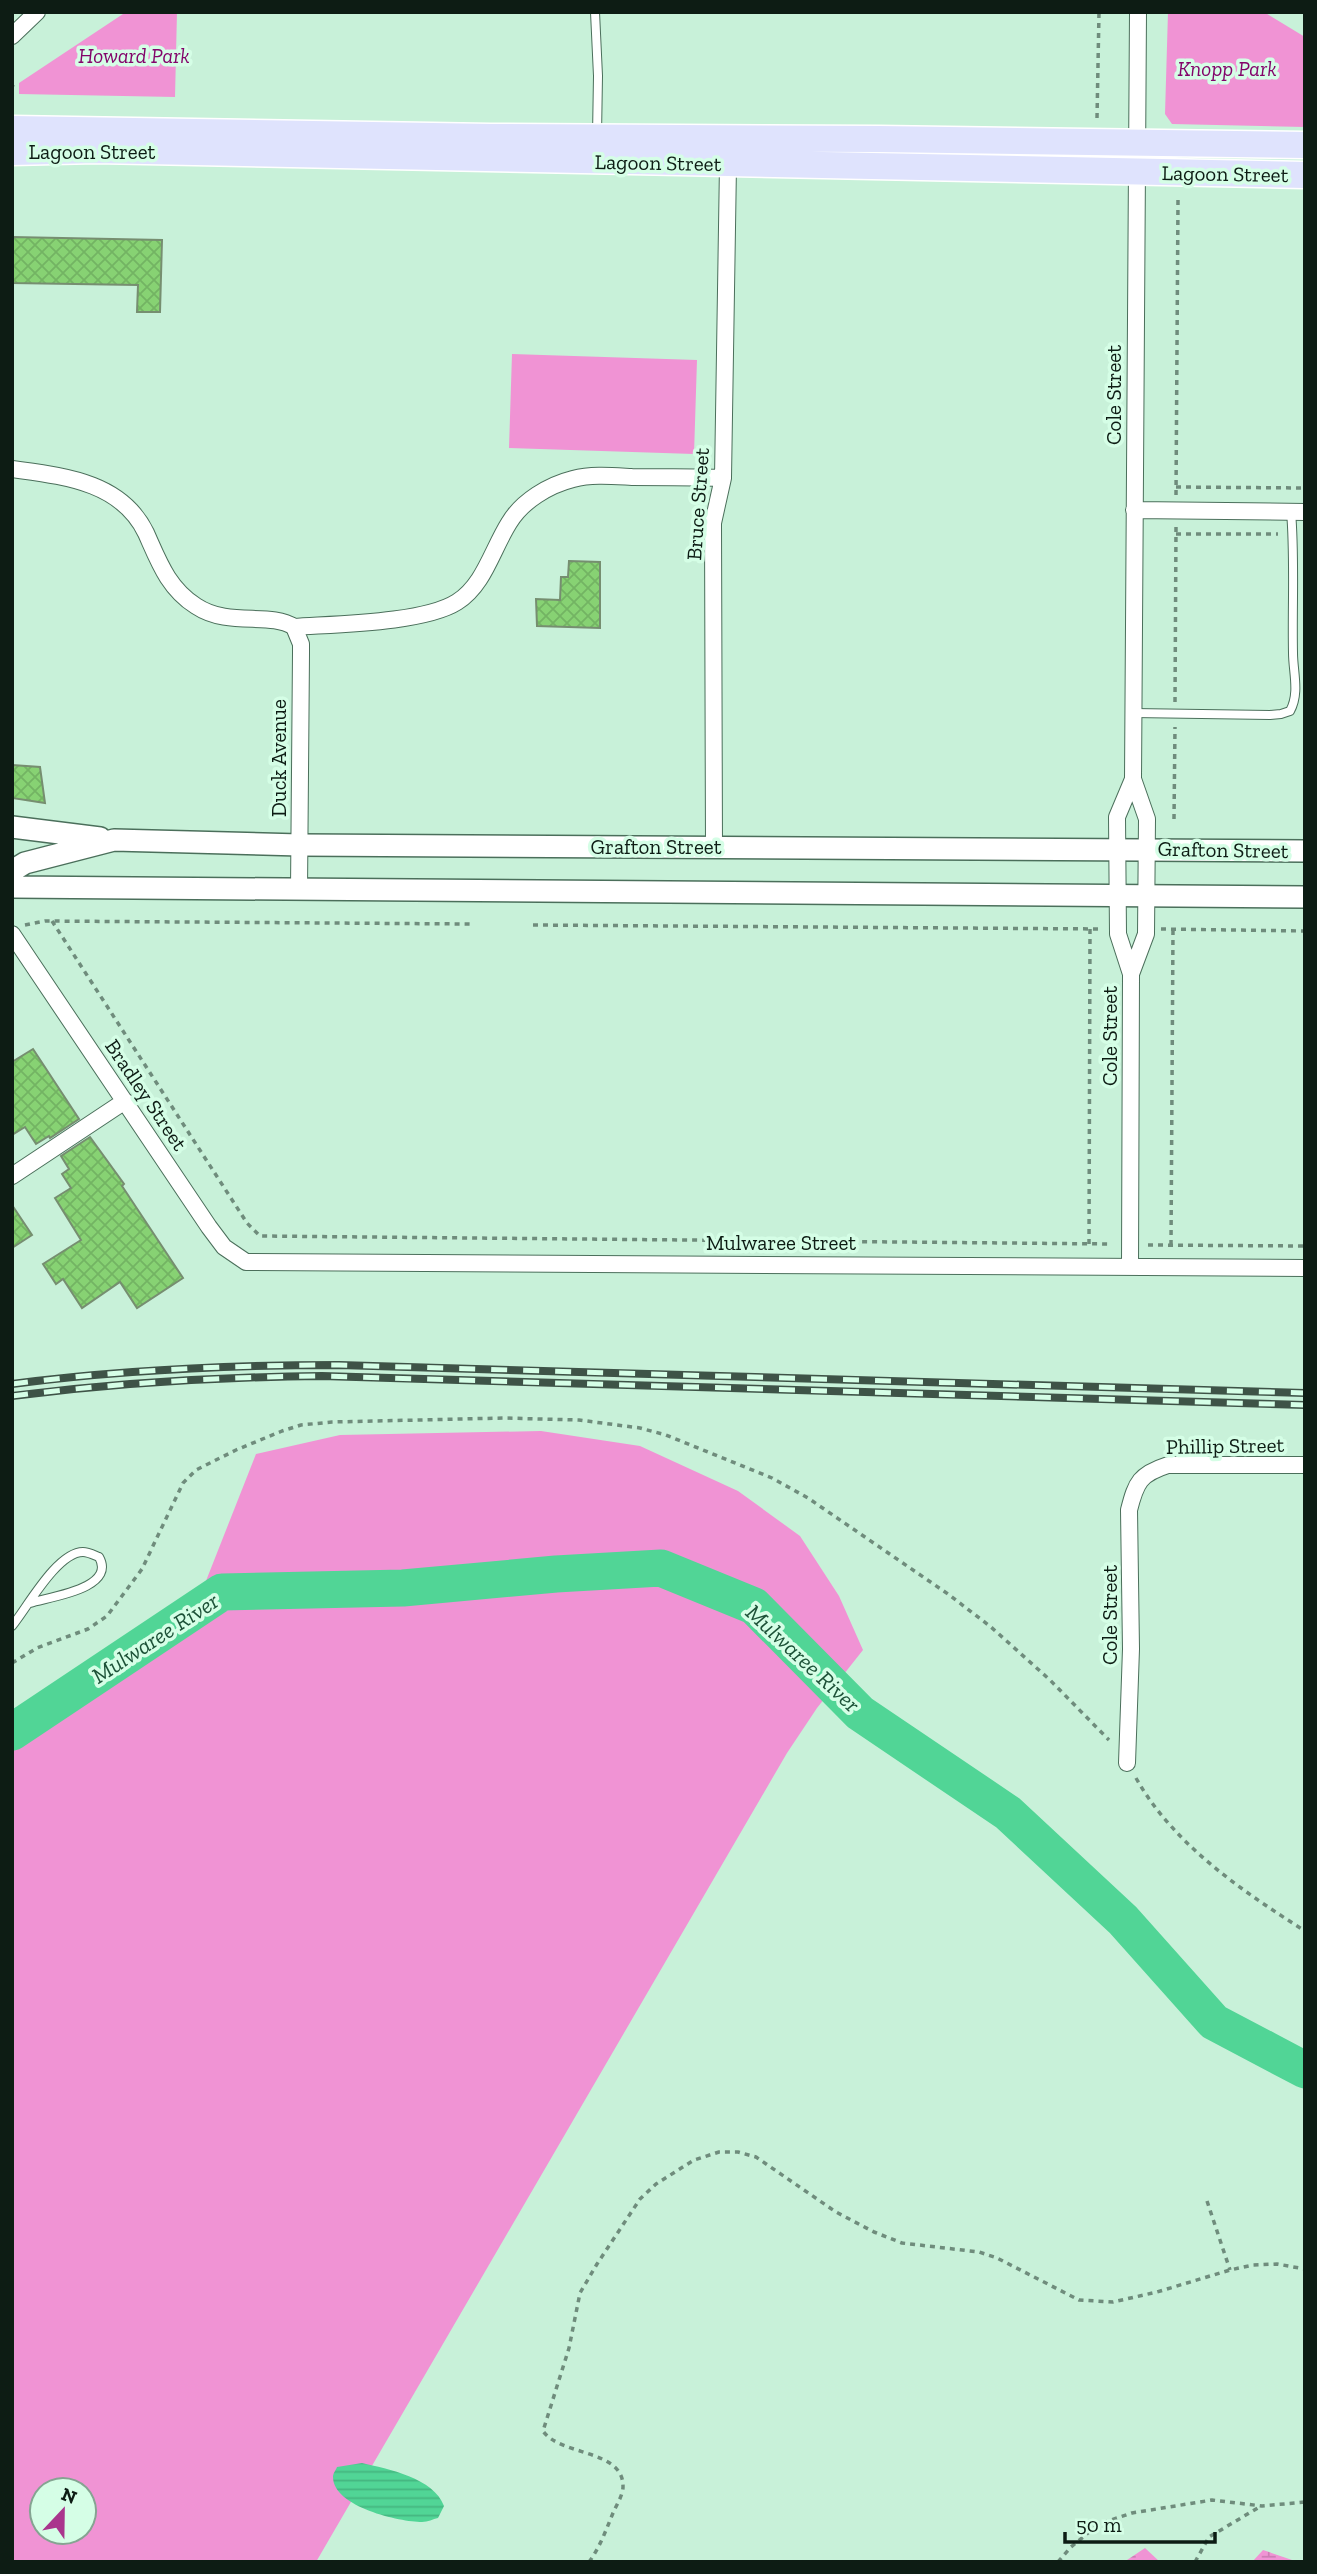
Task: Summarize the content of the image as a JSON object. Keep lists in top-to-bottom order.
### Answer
{
  "streets": {
    "main road": ["Lagoon Street"],
    "street": [
      "Cole Street",
      "Bruce Street",
      "Duck Avenue",
      "Grafton Street",
      "Bradley Street",
      "Mulwaree Street",
      "Phillip Street"
    ]
  },
  "crossings": [
    ["Lagoon Street", "Cole Street"],
    ["Lagoon Street", "Bruce Street"],
    ["Cole Street", "Grafton Street"],
    ["Cole Street", "Mulwaree Street"],
    ["Cole Street", "Phillip Street"],
    ["Bruce Street", "Grafton Street"],
    ["Duck Avenue", "Grafton Street"],
    ["Bradley Street", "Mulwaree Street"]
  ],
  "water": ["Mulwaree River"],
  "parks": ["Howard Park", "Knopp Park"],
  "scale_bar": "50 m",
  "north": "top"
}
